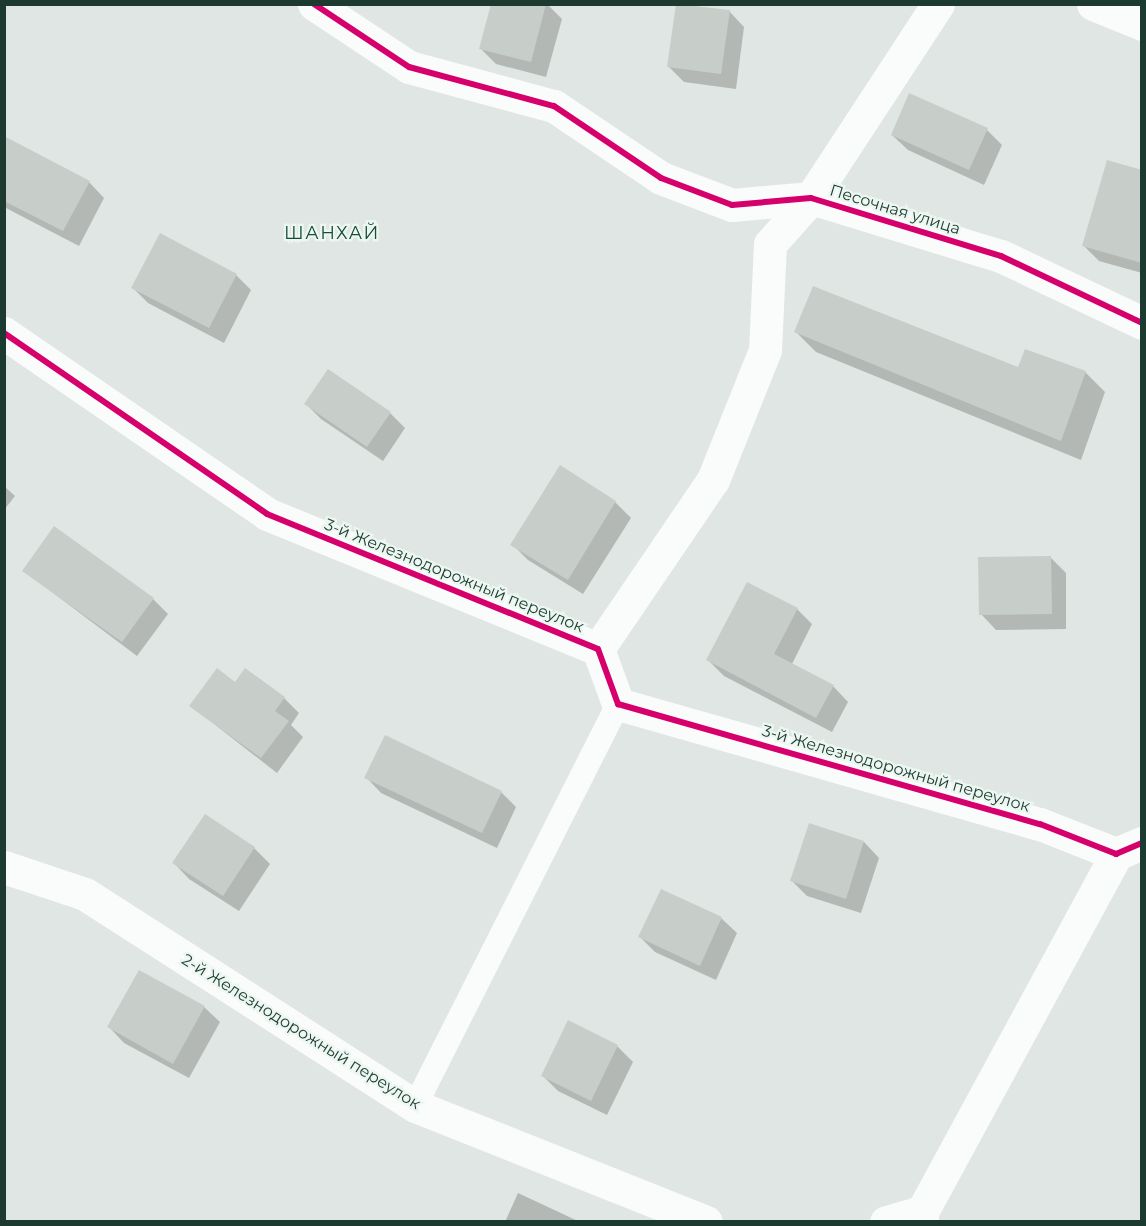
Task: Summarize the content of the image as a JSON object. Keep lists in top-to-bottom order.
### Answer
{
  "streets": {
    "street": ["Песочная улица", "3-й Железнодорожный переулок", "2-й Железнодорожный переулок"]
  },
  "districts": ["ШАНХАЙ"]
}
